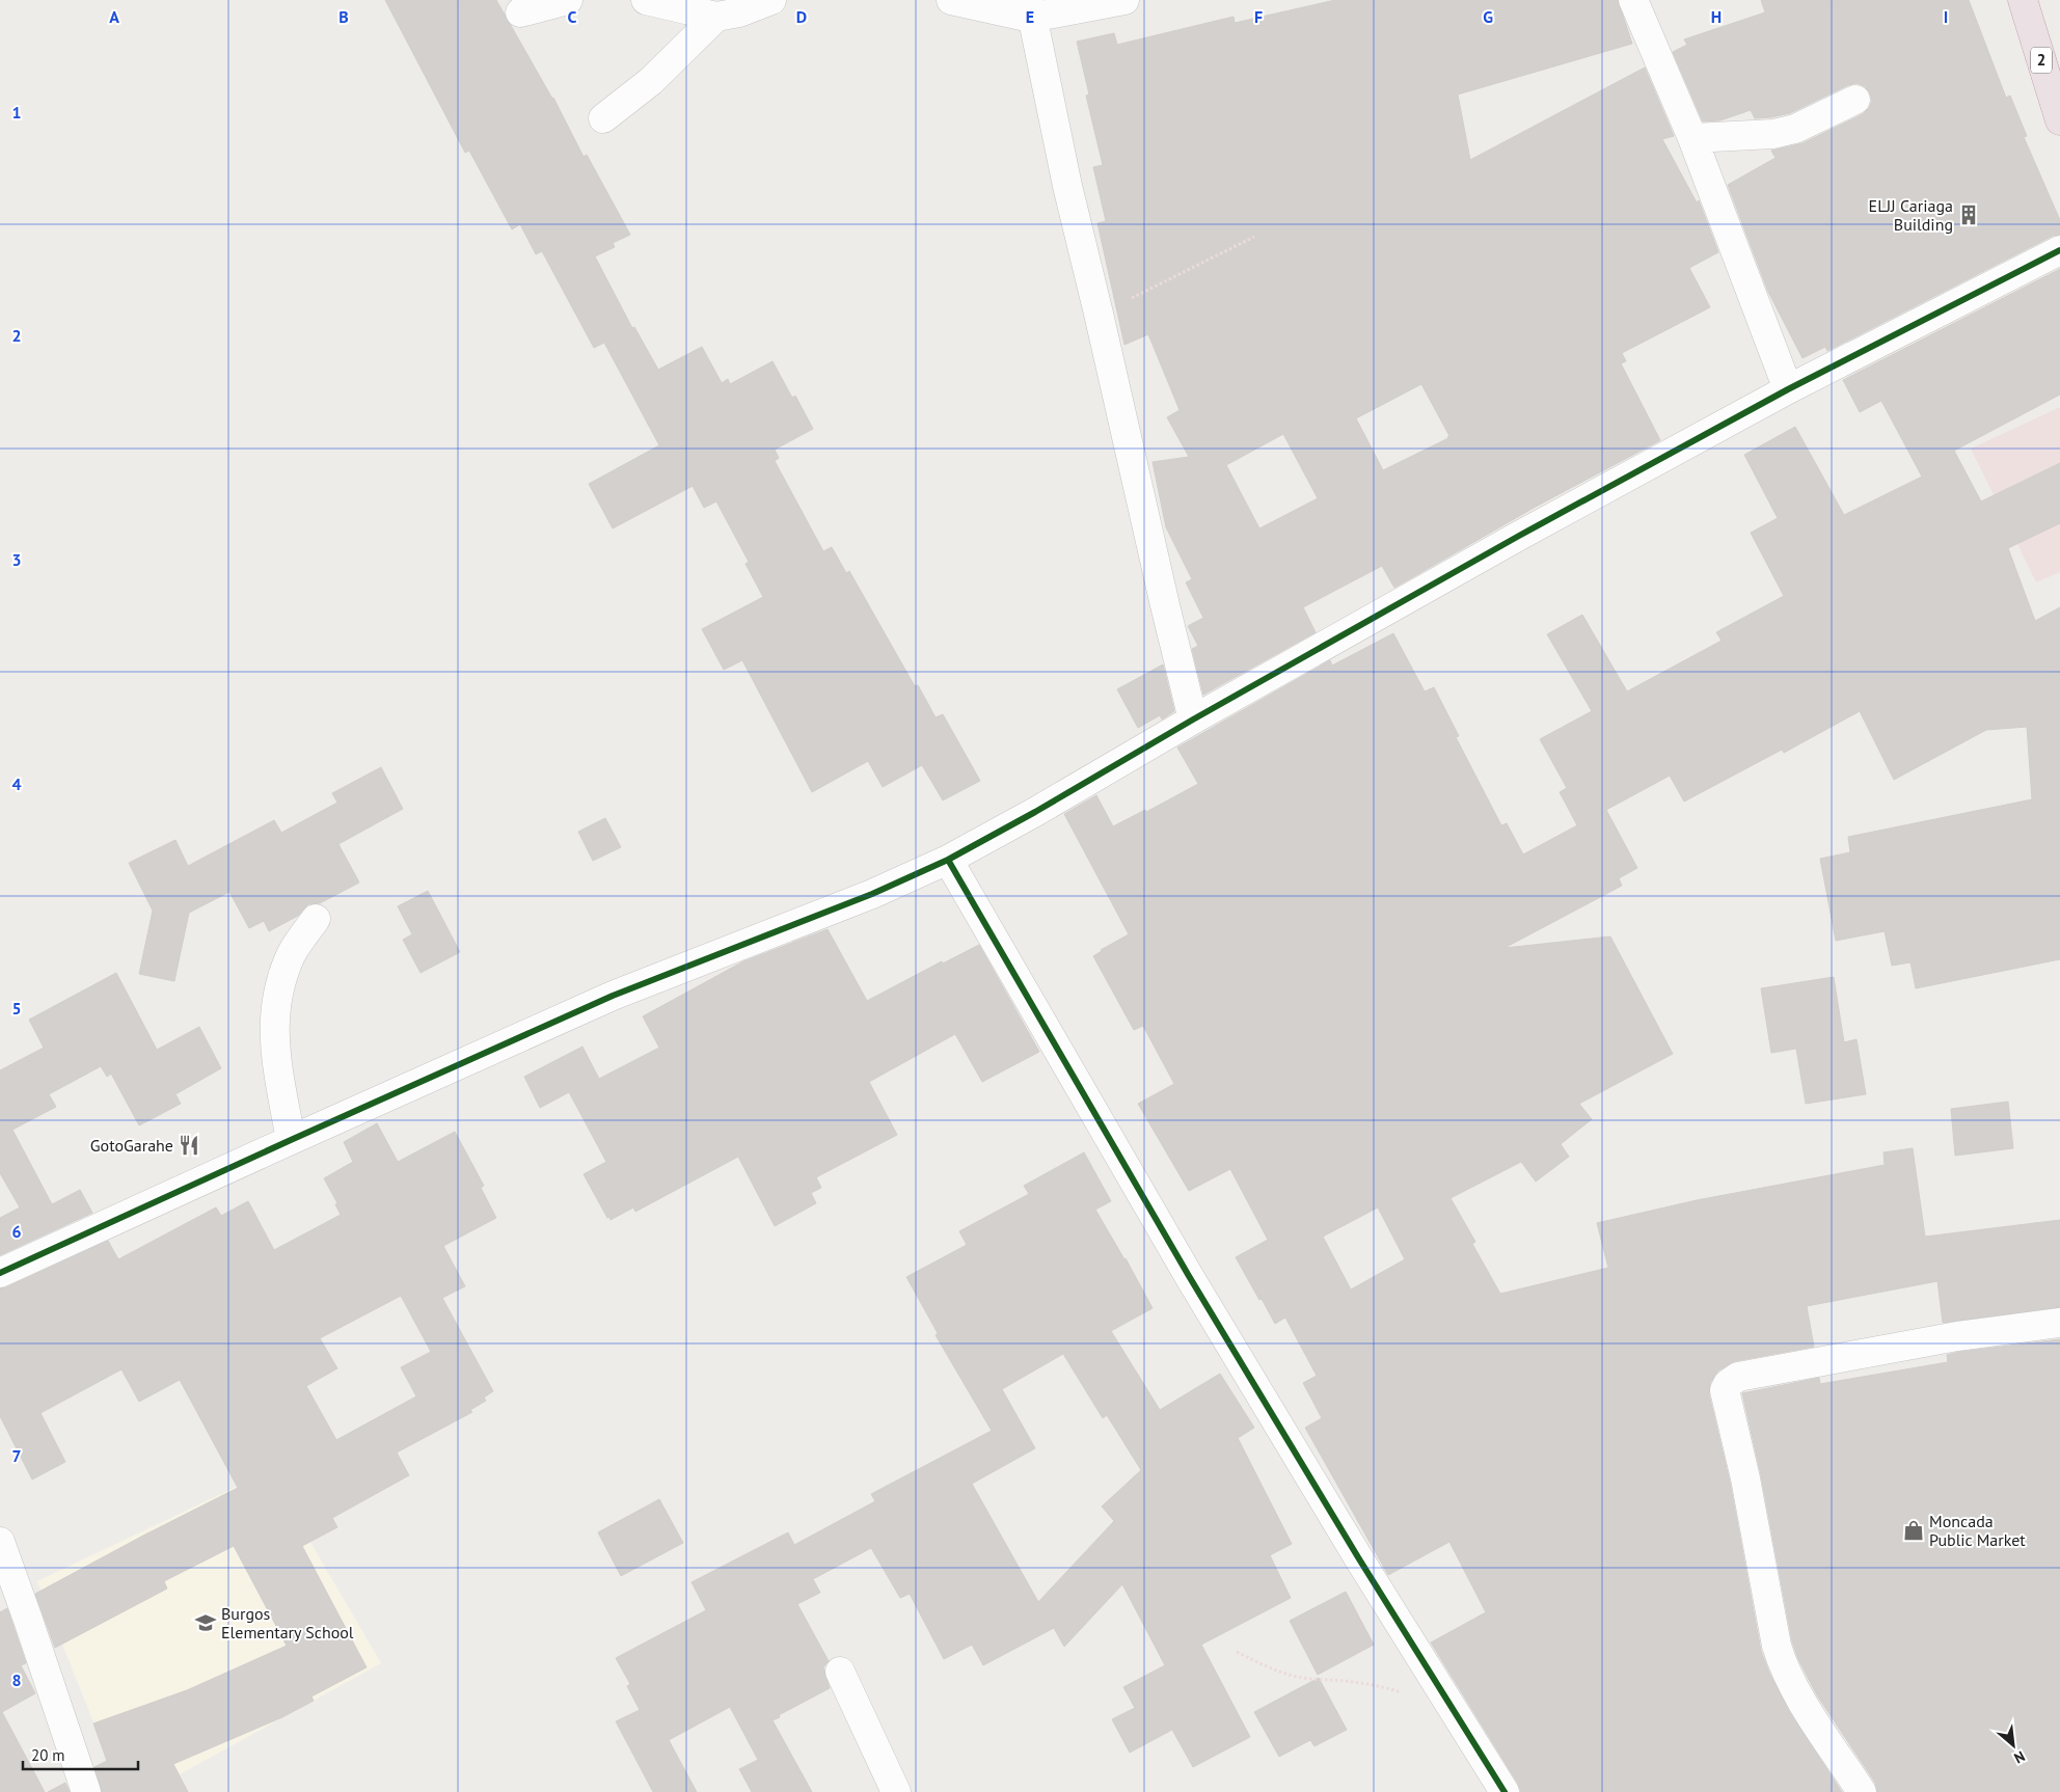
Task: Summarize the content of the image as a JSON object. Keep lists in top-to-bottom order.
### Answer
{
  "streets": {
    "highway": ["2"]
  },
  "places": {
    "building": ["ELJJ Cariaga Building"],
    "restaurant": ["GotoGarahe"],
    "shop": ["Moncada Public Market"],
    "school or university": ["Burgos Elementary School"]
  },
  "scale_bar": "20 m",
  "north": "bottom right",
  "grid": {
    "columns": [
      "A",
      "B",
      "C",
      "D",
      "E",
      "F",
      "G",
      "H",
      "I"
    ],
    "rows": [
      "1",
      "2",
      "3",
      "4",
      "5",
      "6",
      "7",
      "8"
    ]
  }
}
